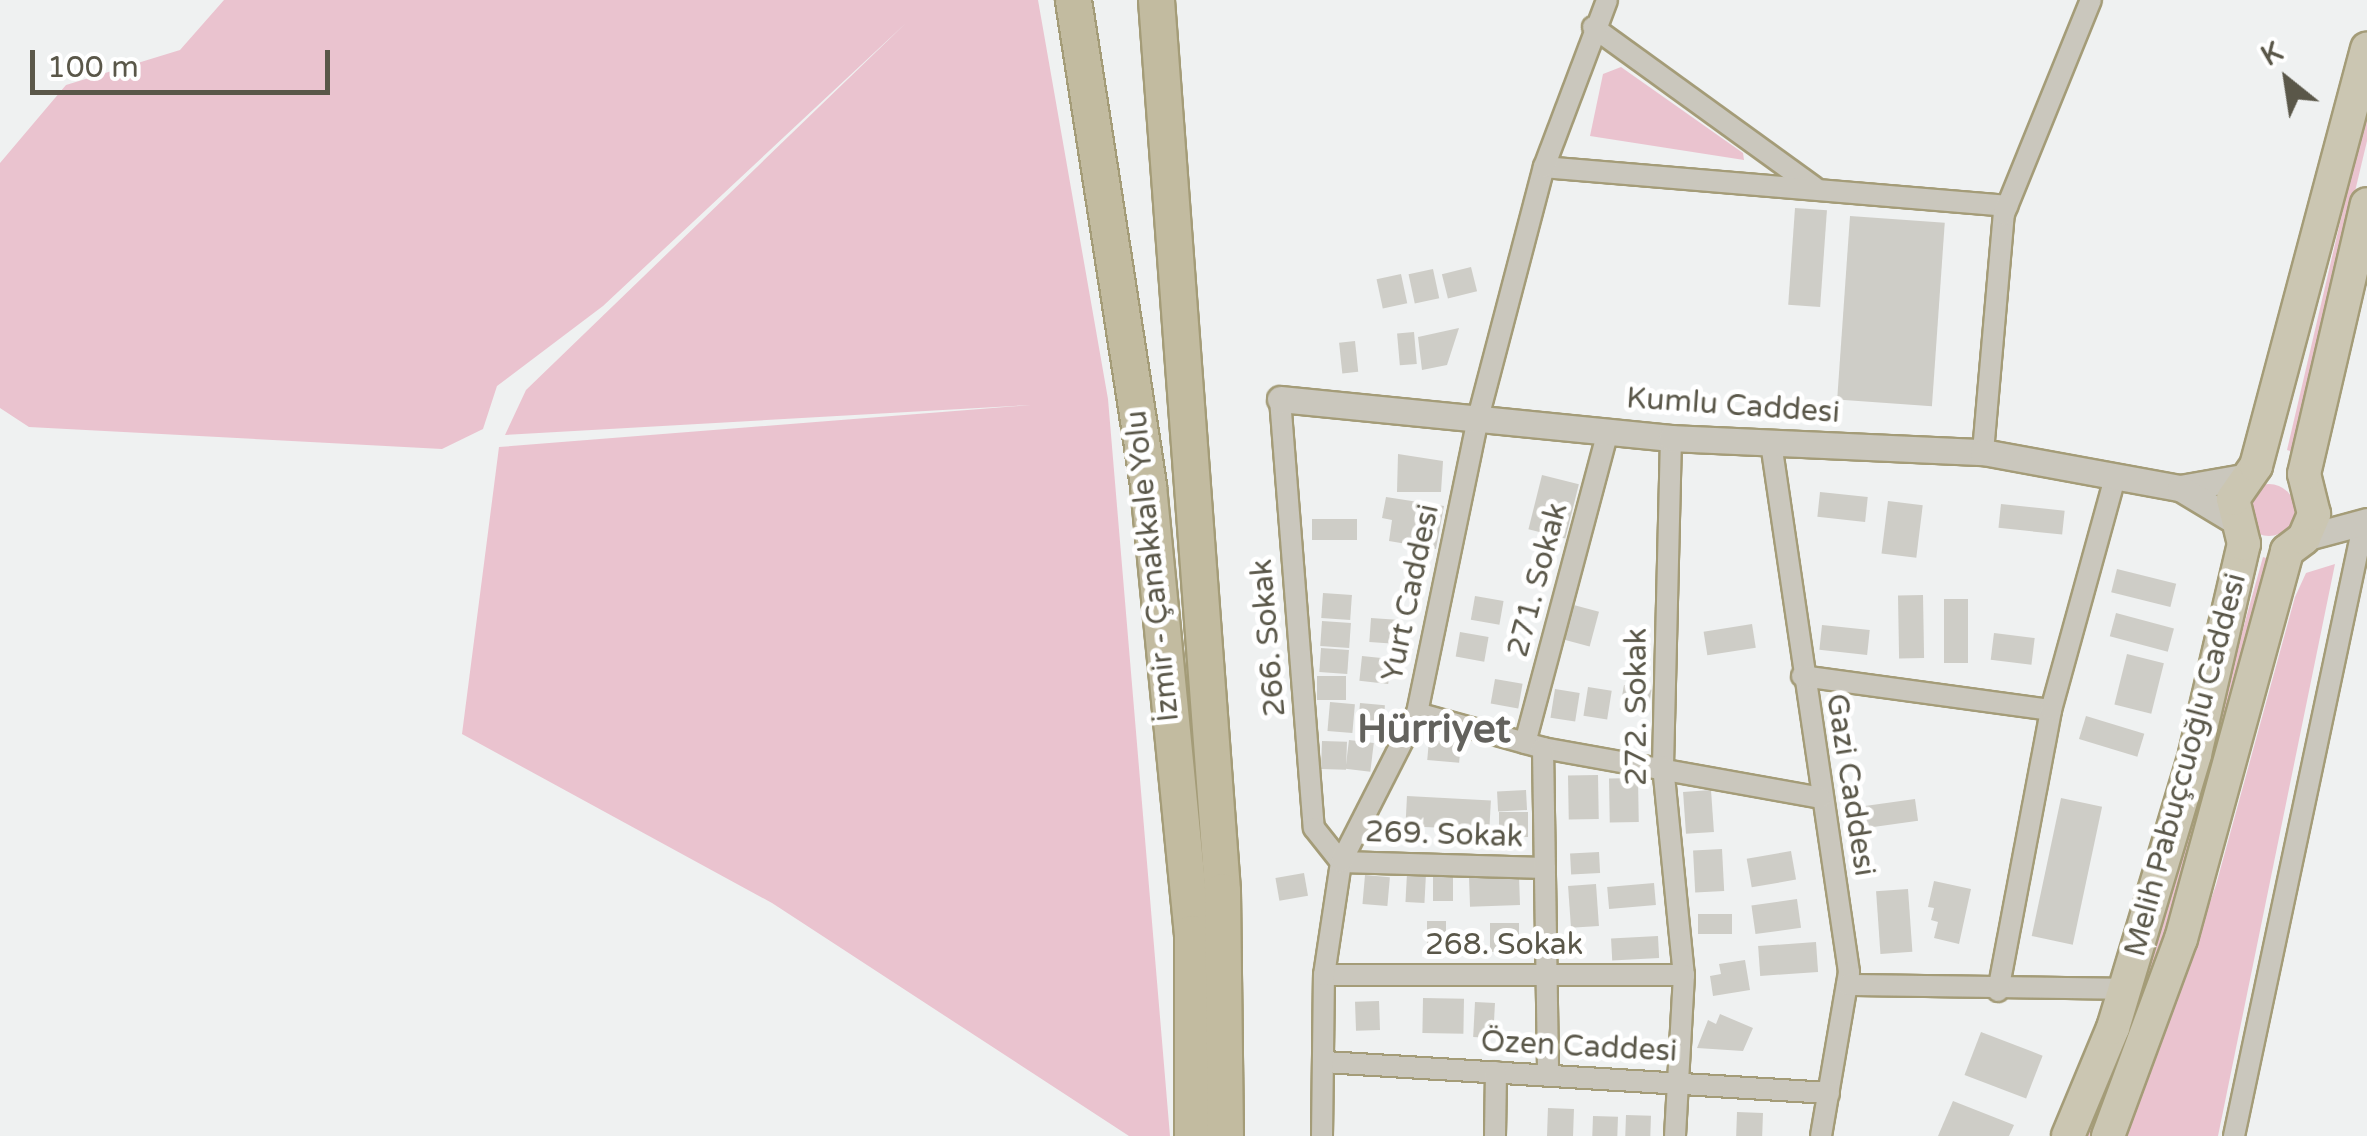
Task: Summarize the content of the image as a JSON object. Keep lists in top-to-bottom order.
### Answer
{
  "streets": {
    "highway": ["İzmir - Çanakkale Yolu"],
    "main road": ["Melih Pabuçcuoğlu Caddesi"],
    "street": [
      "Kumlu Caddesi",
      "271. Sokak",
      "Yurt Caddesi",
      "266. Sokak",
      "272. Sokak",
      "Gazi Caddesi",
      "269. Sokak",
      "268. Sokak",
      "Özen Caddesi"
    ]
  },
  "crossings": [
    ["Kumlu Caddesi", "271. Sokak"],
    ["Kumlu Caddesi", "Yurt Caddesi"],
    ["Kumlu Caddesi", "266. Sokak"],
    ["Kumlu Caddesi", "272. Sokak"],
    ["Kumlu Caddesi", "Gazi Caddesi"],
    ["271. Sokak", "269. Sokak"],
    ["271. Sokak", "268. Sokak"],
    ["271. Sokak", "Özen Caddesi"],
    ["Yurt Caddesi", "266. Sokak"],
    ["Yurt Caddesi", "269. Sokak"],
    ["Yurt Caddesi", "268. Sokak"],
    ["Yurt Caddesi", "Özen Caddesi"],
    ["266. Sokak", "269. Sokak"],
    ["272. Sokak", "268. Sokak"],
    ["272. Sokak", "Özen Caddesi"],
    ["Gazi Caddesi", "Özen Caddesi"]
  ],
  "districts": ["Hürriyet"],
  "scale_bar": "100 m",
  "north": "top left"
}
